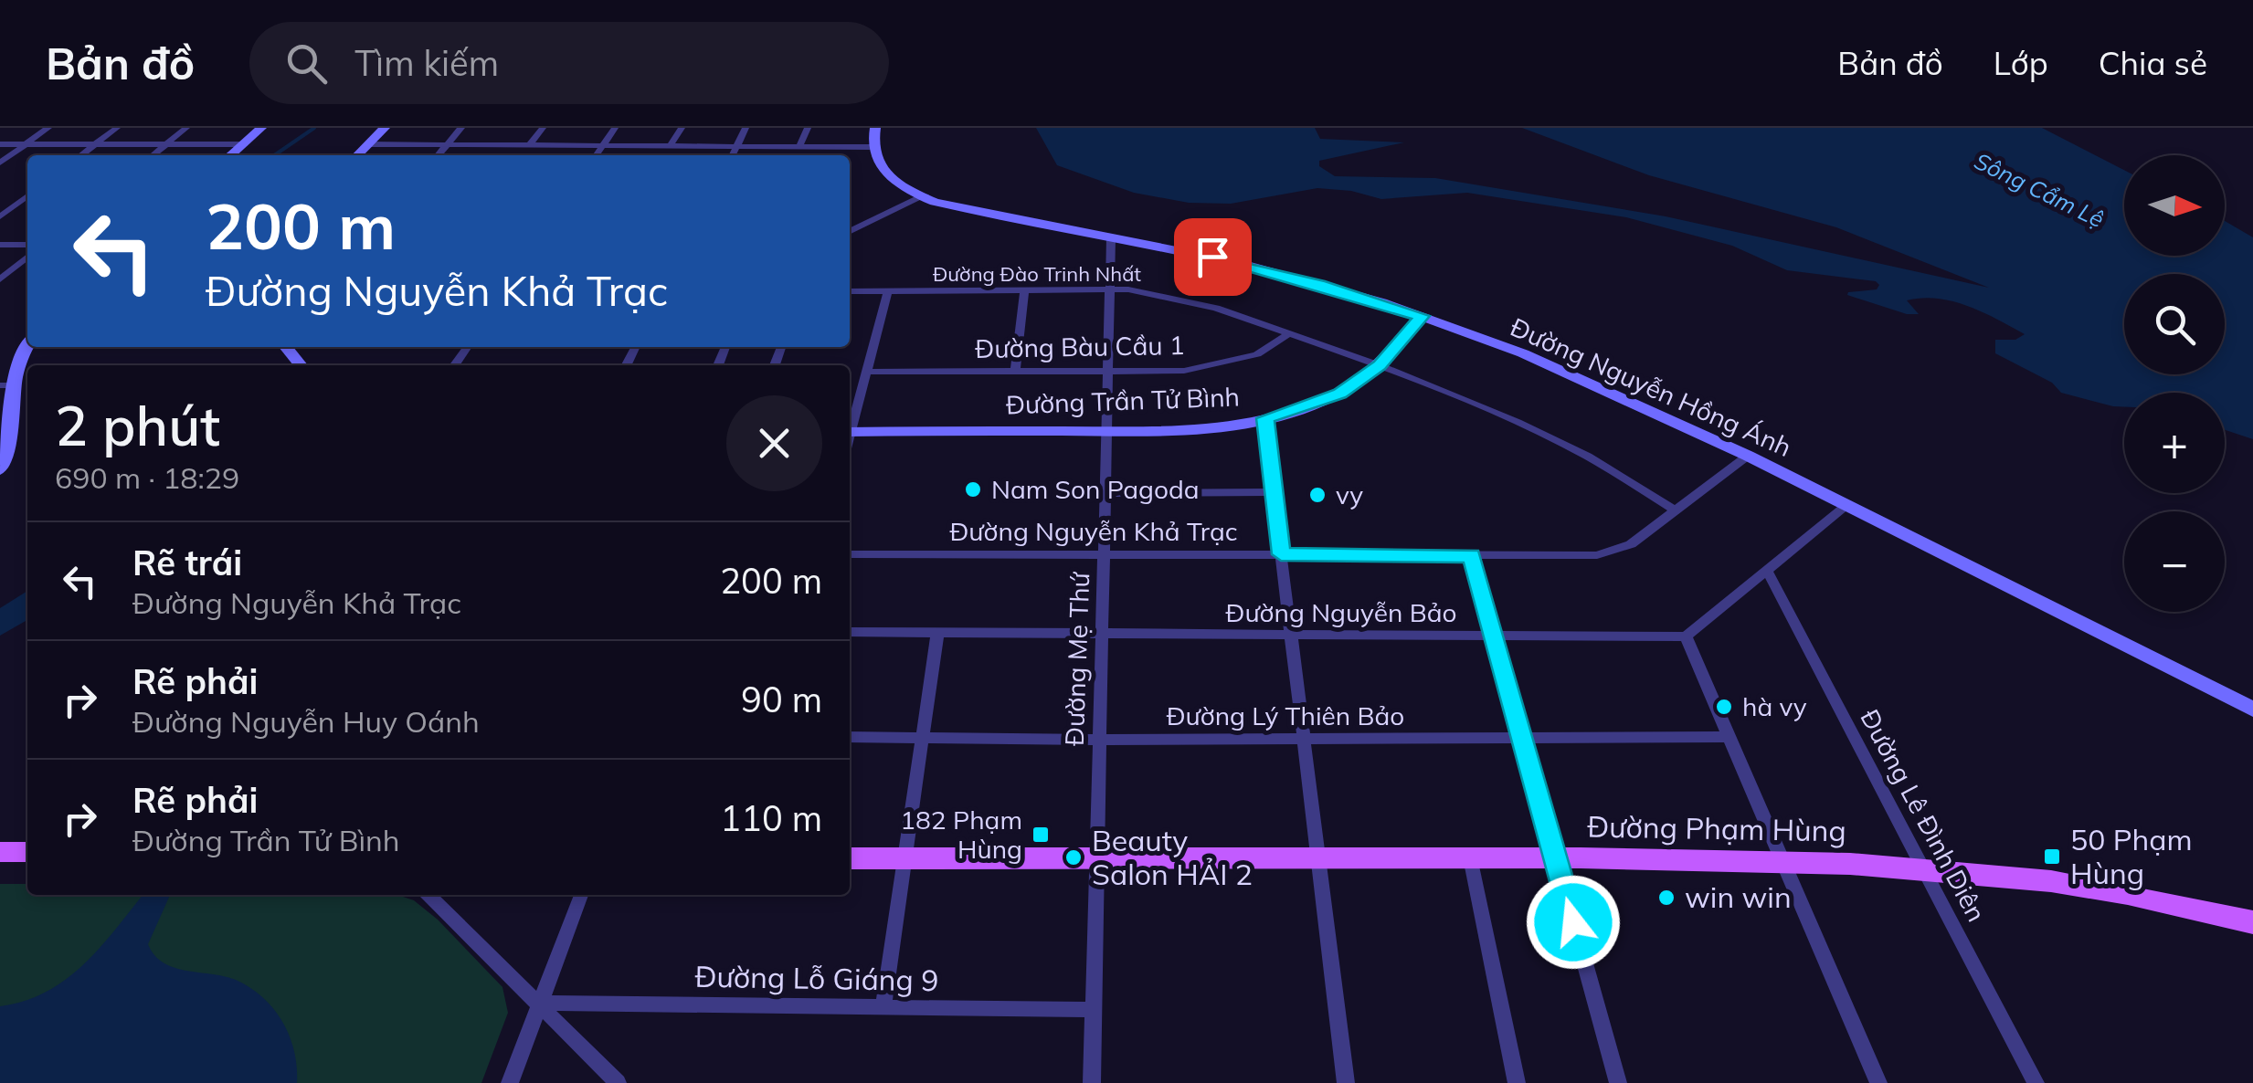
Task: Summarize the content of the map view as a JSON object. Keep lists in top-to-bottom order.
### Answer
{
  "streets": {
    "main road": ["Đường Phạm Hùng"],
    "street": [
      "Đường Đào Trinh Nhất",
      "Đường Bàu Cầu 1",
      "Đường Nguyễn Hồng Ánh",
      "Đường Trần Tử Bình",
      "Đường Nguyễn Khả Trạc",
      "Đường Nguyễn Bảo",
      "Đường Mẹ Thứ",
      "Đường Lý Thiên Bảo",
      "Đường Lê Đình Diên",
      "Đường Lỗ Giáng 9"
    ]
  },
  "crossings": [
    ["Đường Đào Trinh Nhất", "Đường Bàu Cầu 1"],
    ["Đường Đào Trinh Nhất", "Đường Trần Tử Bình"],
    ["Đường Đào Trinh Nhất", "Đường Nguyễn Khả Trạc"],
    ["Đường Đào Trinh Nhất", "Đường Mẹ Thứ"],
    ["Đường Bàu Cầu 1", "Đường Mẹ Thứ"],
    ["Đường Nguyễn Hồng Ánh", "Đường Trần Tử Bình"],
    ["Đường Nguyễn Hồng Ánh", "Đường Nguyễn Khả Trạc"],
    ["Đường Nguyễn Hồng Ánh", "Đường Mẹ Thứ"],
    ["Đường Trần Tử Bình", "Đường Mẹ Thứ"],
    ["Đường Nguyễn Khả Trạc", "Đường Mẹ Thứ"],
    ["Đường Nguyễn Bảo", "Đường Mẹ Thứ"],
    ["Đường Mẹ Thứ", "Đường Lý Thiên Bảo"],
    ["Đường Mẹ Thứ", "Đường Phạm Hùng"],
    ["Đường Mẹ Thứ", "Đường Lỗ Giáng 9"],
    ["Đường Lê Đình Diên", "Đường Phạm Hùng"]
  ],
  "water": ["Sông Cẩm Lệ"],
  "places": {
    "other": [
      "Nam Son Pagoda",
      "vy",
      "hà vy",
      "Beauty Salon HẢI 2",
      "win win"
    ],
    "transit": ["182 Phạm Hùng", "50 Phạm Hùng"]
  },
  "north": "right",
  "page": {
    "header": "Bản đồ",
    "search": "Tìm kiếm",
    "nav": ["Bản đồ", "Lớp", "Chia sẻ"],
    "map_buttons": ["+", "−"],
    "turn": ["200 m", "Đường Nguyễn Khả Trạc"],
    "heading": ["2 phút", "690 m · 18:29"],
    "list": [
      {
        "name": "Rẽ trái",
        "note": "Đường Nguyễn Khả Trạc",
        "value": "200 m"
      },
      {
        "name": "Rẽ phải",
        "note": "Đường Nguyễn Huy Oánh",
        "value": "90 m"
      },
      {
        "name": "Rẽ phải",
        "note": "Đường Trần Tử Bình",
        "value": "110 m"
      }
    ]
  }
}
